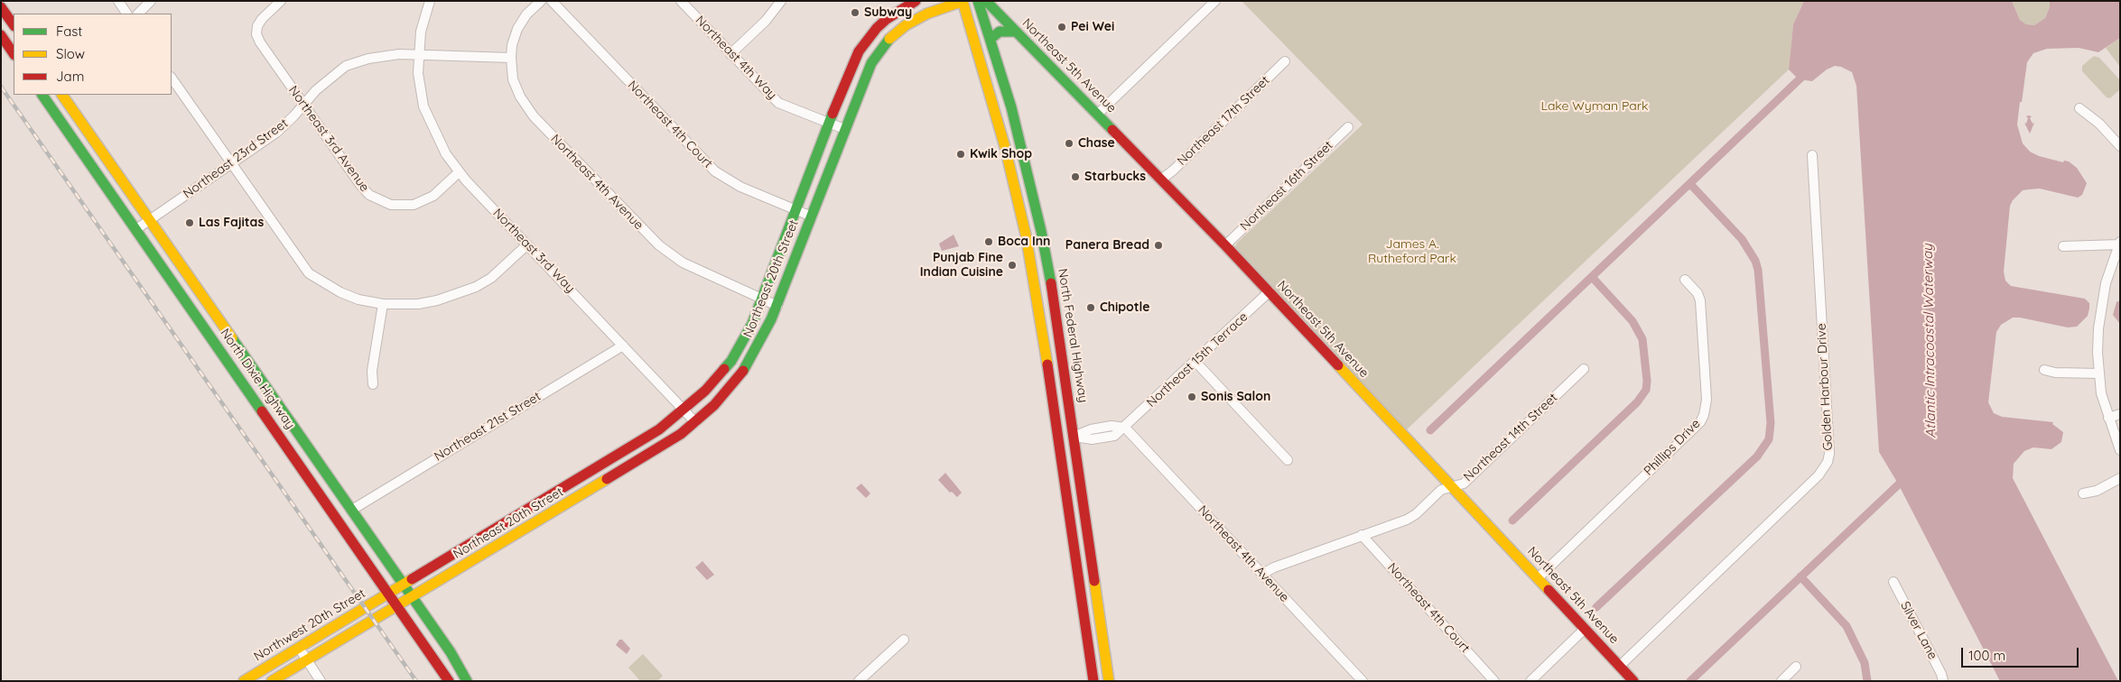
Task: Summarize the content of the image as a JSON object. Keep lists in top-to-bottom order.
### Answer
{
  "streets": {
    "street": [
      "Northeast 4th Way",
      "Northeast 5th Avenue",
      "Northeast 17th Street",
      "Northeast 4th Court",
      "Northeast 3rd Avenue",
      "Northeast 23rd Street",
      "Northeast 4th Avenue",
      "Northeast 16th Street",
      "Northeast 3rd Way",
      "Northeast 20th Street",
      "North Federal Highway",
      "Northeast 15th Terrace",
      "North Dixie Highway",
      "Golden Harbour Drive",
      "Northeast 21st Street",
      "Northeast 14th Street",
      "Phillips Drive",
      "Northwest 20th Street",
      "Silver Lane"
    ]
  },
  "crossings": [
    ["Northeast 4th Way", "Northeast 20th Street"],
    ["Northeast 5th Avenue", "Northeast 17th Street"],
    ["Northeast 5th Avenue", "Northeast 16th Street"],
    ["Northeast 5th Avenue", "Northeast 15th Terrace"],
    ["Northeast 5th Avenue", "Golden Harbour Drive"],
    ["Northeast 5th Avenue", "Northeast 14th Street"],
    ["Northeast 5th Avenue", "Phillips Drive"],
    ["Northeast 4th Court", "Northeast 20th Street"],
    ["Northeast 4th Court", "Northeast 14th Street"],
    ["Northeast 3rd Avenue", "Northeast 23rd Street"],
    ["Northeast 3rd Avenue", "Northeast 3rd Way"],
    ["Northeast 23rd Street", "Northeast 4th Avenue"],
    ["Northeast 23rd Street", "Northeast 3rd Way"],
    ["Northeast 23rd Street", "North Dixie Highway"],
    ["Northeast 4th Avenue", "Northeast 20th Street"],
    ["Northeast 4th Avenue", "Northeast 15th Terrace"],
    ["Northeast 4th Avenue", "Northeast 14th Street"],
    ["Northeast 3rd Way", "Northeast 20th Street"],
    ["Northeast 3rd Way", "Northeast 21st Street"],
    ["Northeast 20th Street", "North Dixie Highway"],
    ["Northeast 20th Street", "Northwest 20th Street"],
    ["North Federal Highway", "Northeast 15th Terrace"],
    ["North Dixie Highway", "Northeast 21st Street"],
    ["North Dixie Highway", "Northwest 20th Street"]
  ],
  "water": ["Atlantic Intracoastal Waterway"],
  "parks": ["Lake Wyman Park", "James A. Rutheford Park"],
  "places": [
    "Subway",
    "Pei Wei",
    "Chase",
    "Kwik Shop",
    "Starbucks",
    "Las Fajitas",
    "Boca Inn",
    "Panera Bread",
    "Punjab Fine Indian Cuisine",
    "Chipotle",
    "Sonis Salon"
  ],
  "legend": ["Fast", "Slow", "Jam"],
  "scale_bar": "100 m"
}
